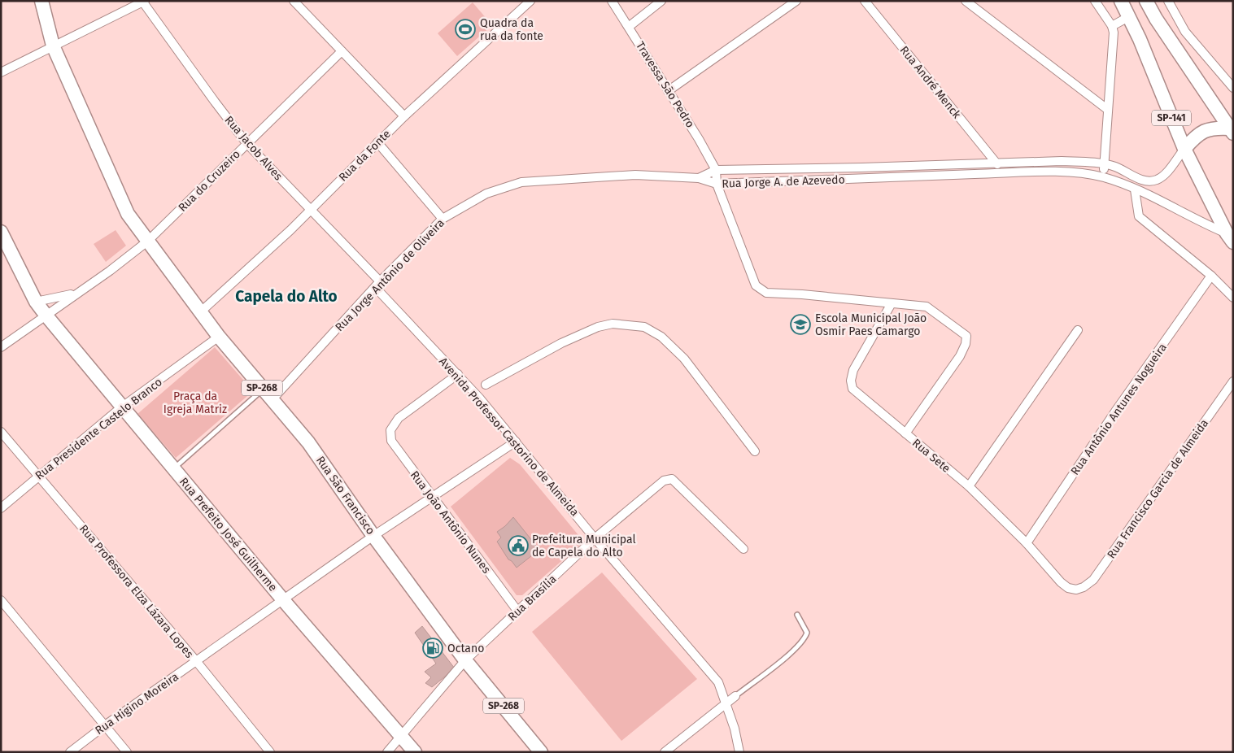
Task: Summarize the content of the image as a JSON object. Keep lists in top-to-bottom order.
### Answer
{
  "streets": {
    "main road": [
      "SP-141",
      "SP-268",
      "Rua São Francisco",
      "Rua Prefeito José Guilherme"
    ],
    "street": [
      "Rua André Menck",
      "Travessa São Pedro",
      "Rua Jacob Alves",
      "Rua da Fonte",
      "Rua do Cruzeiro",
      "Rua Jorge A. de Azevedo",
      "Rua Jorge Antônio de Oliveira",
      "Rua Antônio Antunes Nogueira",
      "Rua Presidente Castelo Branco",
      "Avenida Professor Castorino de Almeida",
      "Rua Sete",
      "Rua Francisco Garcia de Almeida",
      "Rua João Antônio Nunes",
      "Rua Professora Elza Lázara Lopes",
      "Rua Brasília",
      "Rua Higino Moreira"
    ]
  },
  "crossings": [
    ["Rua André Menck", "Rua Jorge A. de Azevedo"],
    ["Travessa São Pedro", "Rua Jorge A. de Azevedo"],
    ["SP-141", "Rua Jorge A. de Azevedo"],
    ["Rua Jacob Alves", "Rua da Fonte"],
    ["Rua Jacob Alves", "Rua do Cruzeiro"],
    ["Rua Jacob Alves", "Rua Jorge Antônio de Oliveira"],
    ["Rua Jacob Alves", "Avenida Professor Castorino de Almeida"],
    ["Rua da Fonte", "Rua São Francisco"],
    ["Rua do Cruzeiro", "SP-268"],
    ["Rua do Cruzeiro", "Rua São Francisco"],
    ["Rua do Cruzeiro", "Rua Prefeito José Guilherme"],
    ["Rua Jorge A. de Azevedo", "Rua Jorge Antônio de Oliveira"],
    ["Rua Jorge Antônio de Oliveira", "Avenida Professor Castorino de Almeida"],
    ["Rua Jorge Antônio de Oliveira", "Rua São Francisco"],
    ["SP-268", "Rua São Francisco"],
    ["Rua Antônio Antunes Nogueira", "Rua Sete"],
    ["Rua Presidente Castelo Branco", "Rua São Francisco"],
    ["Rua Presidente Castelo Branco", "Rua Prefeito José Guilherme"],
    ["Rua Presidente Castelo Branco", "Rua Professora Elza Lázara Lopes"],
    ["Avenida Professor Castorino de Almeida", "Rua João Antônio Nunes"],
    ["Avenida Professor Castorino de Almeida", "Rua Brasília"],
    ["Rua Sete", "Rua Francisco Garcia de Almeida"],
    ["Rua São Francisco", "Rua Brasília"],
    ["Rua São Francisco", "Rua Higino Moreira"],
    ["Rua João Antônio Nunes", "Rua Brasília"],
    ["Rua João Antônio Nunes", "Rua Higino Moreira"],
    ["Rua Prefeito José Guilherme", "Rua Brasília"],
    ["Rua Prefeito José Guilherme", "Rua Higino Moreira"],
    ["Rua Professora Elza Lázara Lopes", "Rua Higino Moreira"]
  ],
  "districts": ["Capela do Alto"],
  "parks": ["Praça da Igreja Matriz"],
  "places": {
    "sports": ["Quadra da rua da fonte"],
    "school or university": ["Escola Municipal João Osmir Paes Camargo"],
    "public building": ["Prefeitura Municipal de Capela do Alto"],
    "fuel station": ["Octano"]
  }
}
